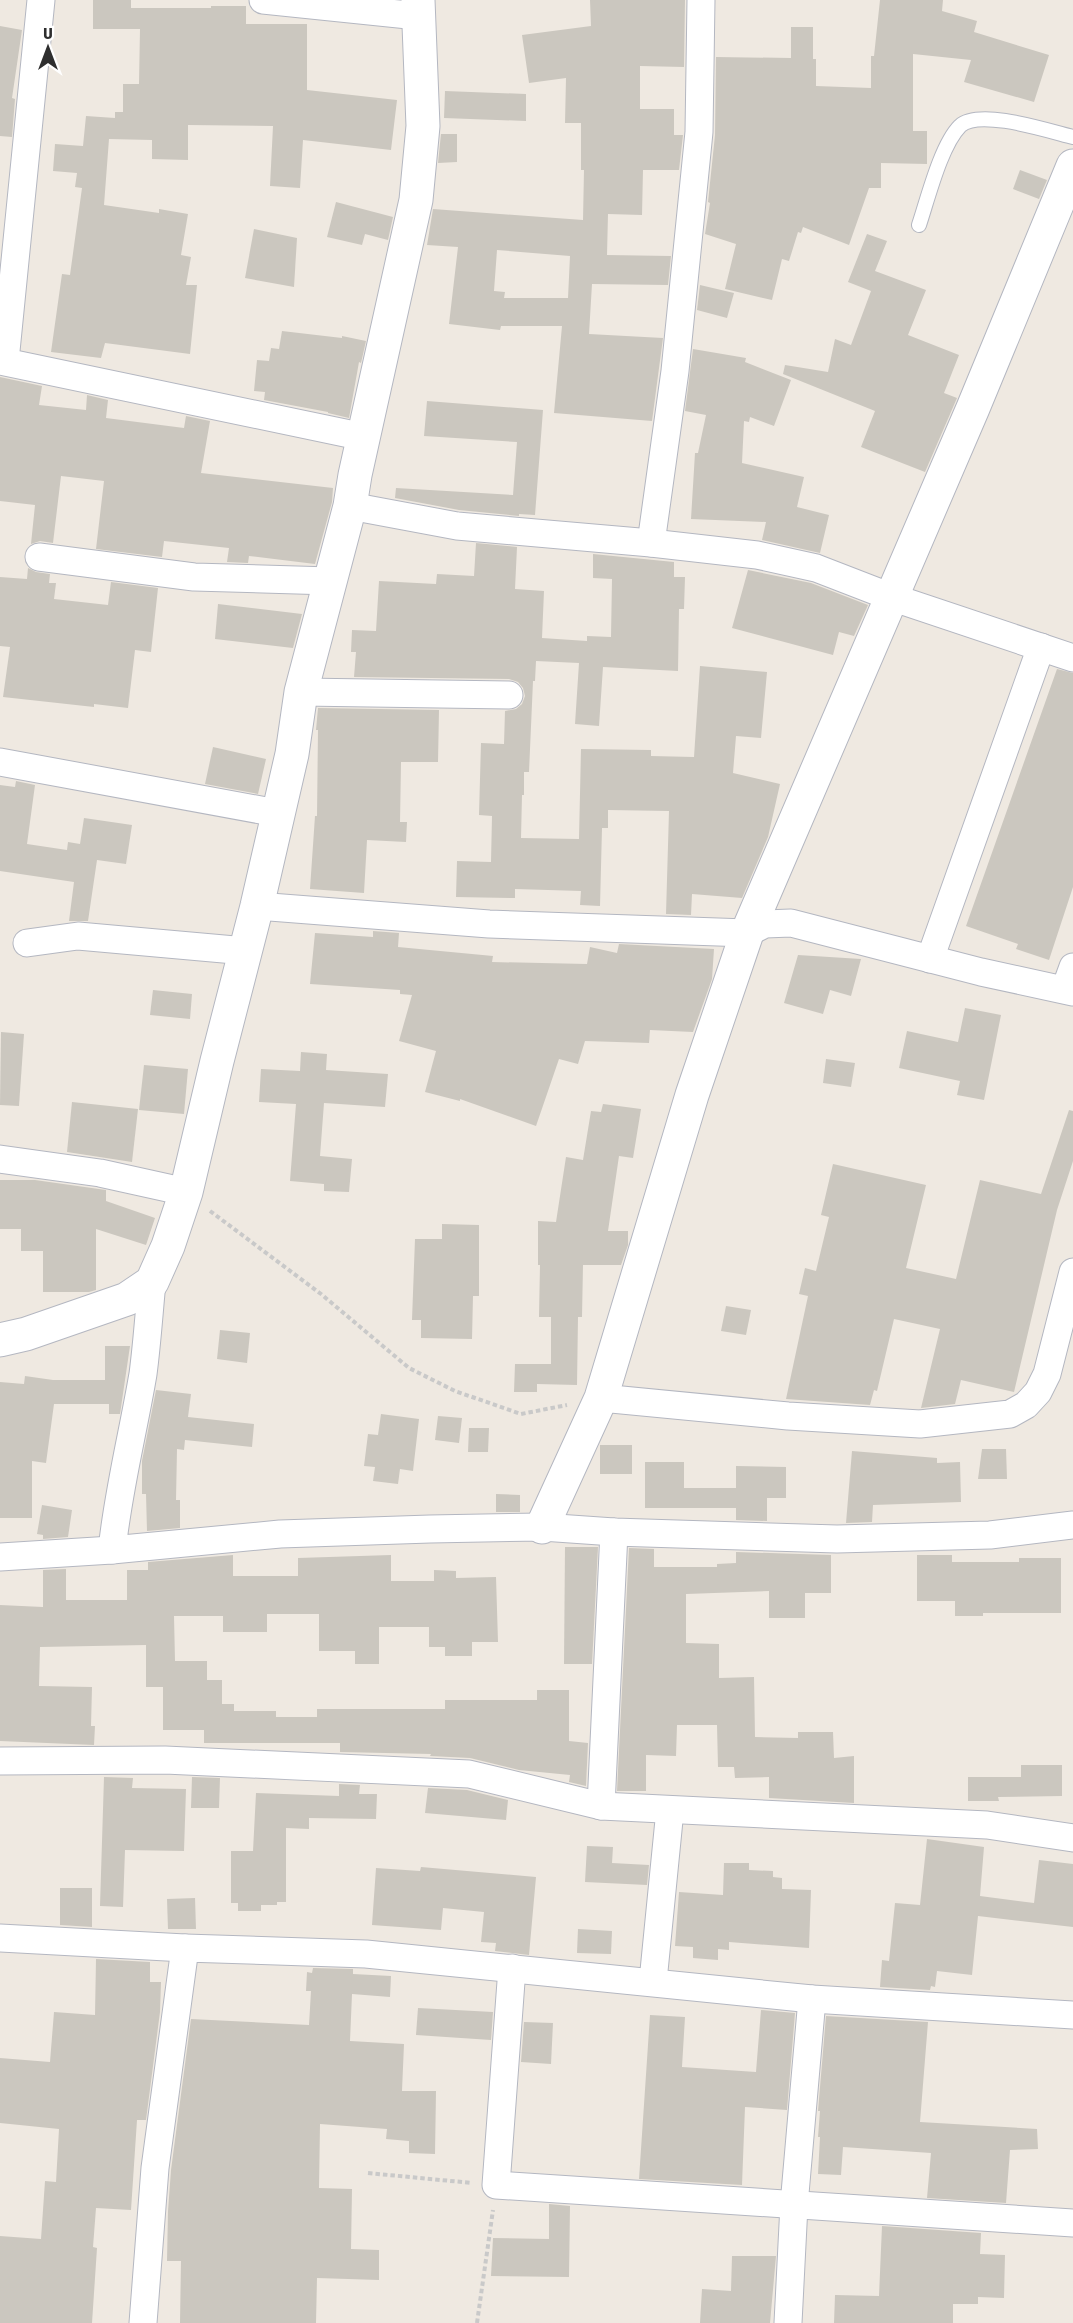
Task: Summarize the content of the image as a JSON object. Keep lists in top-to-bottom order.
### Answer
{
  "north": "top"
}
